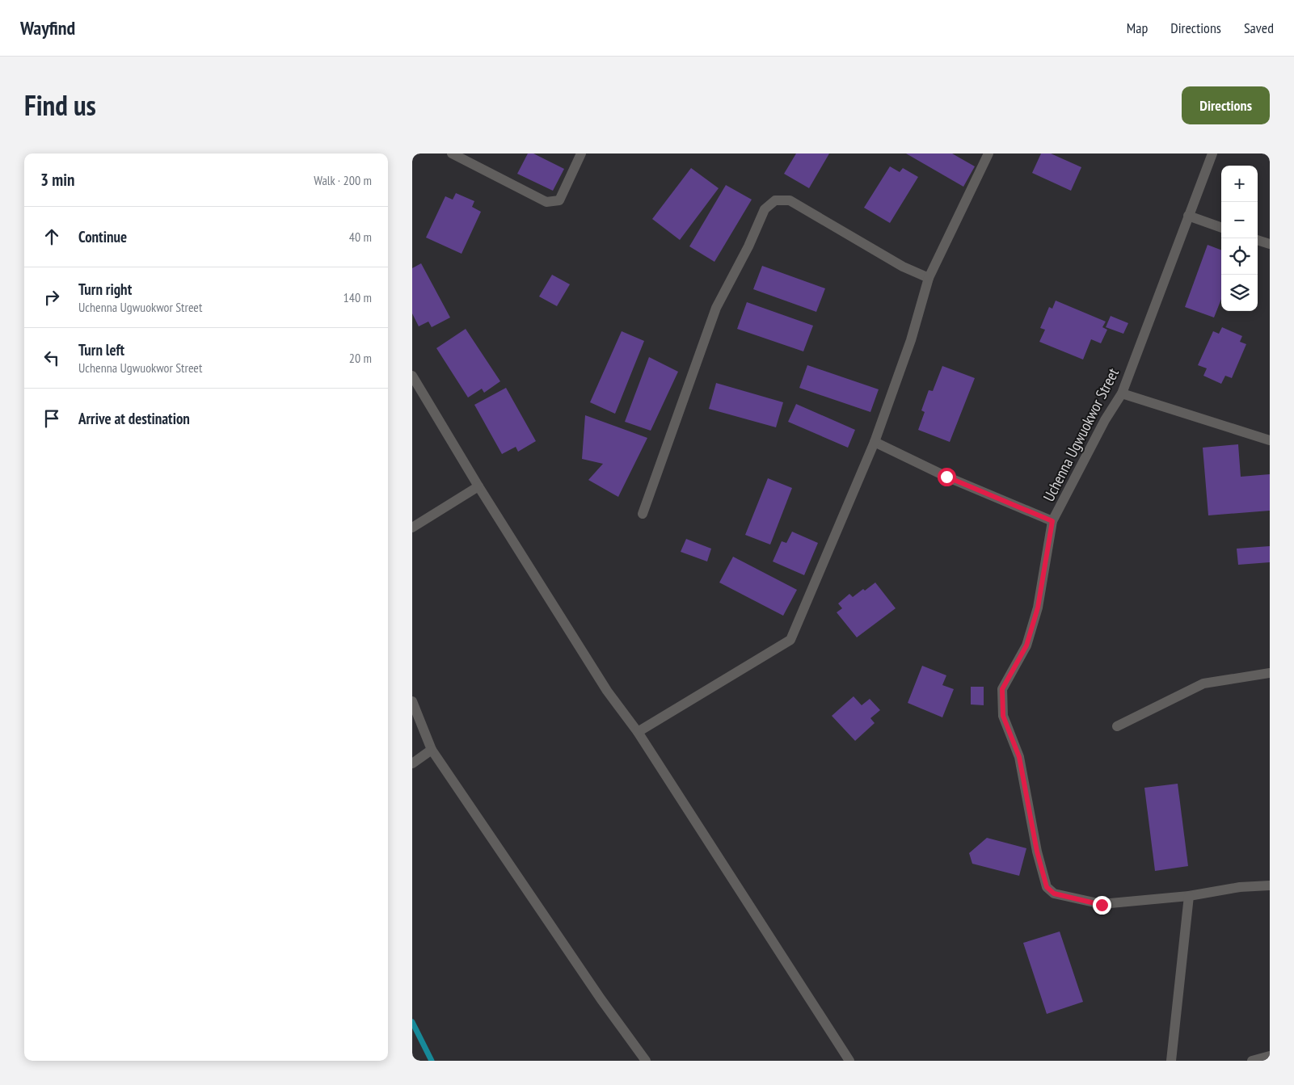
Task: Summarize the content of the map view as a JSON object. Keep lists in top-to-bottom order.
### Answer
{
  "streets": {
    "street": ["Uchenna Ugwuokwor Street"]
  },
  "page": {
    "header": "Wayfind",
    "nav": ["Map", "Directions", "Saved"],
    "title": "Find us",
    "buttons": "Directions",
    "heading": ["3 min", "Walk · 200 m"],
    "map_buttons": ["+", "−"],
    "list": [
      ["Continue", "40 m"],
      ["Turn right", "Uchenna Ugwuokwor Street", "140 m"],
      ["Turn left", "Uchenna Ugwuokwor Street", "20 m"],
      "Arrive at destination"
    ]
  }
}
